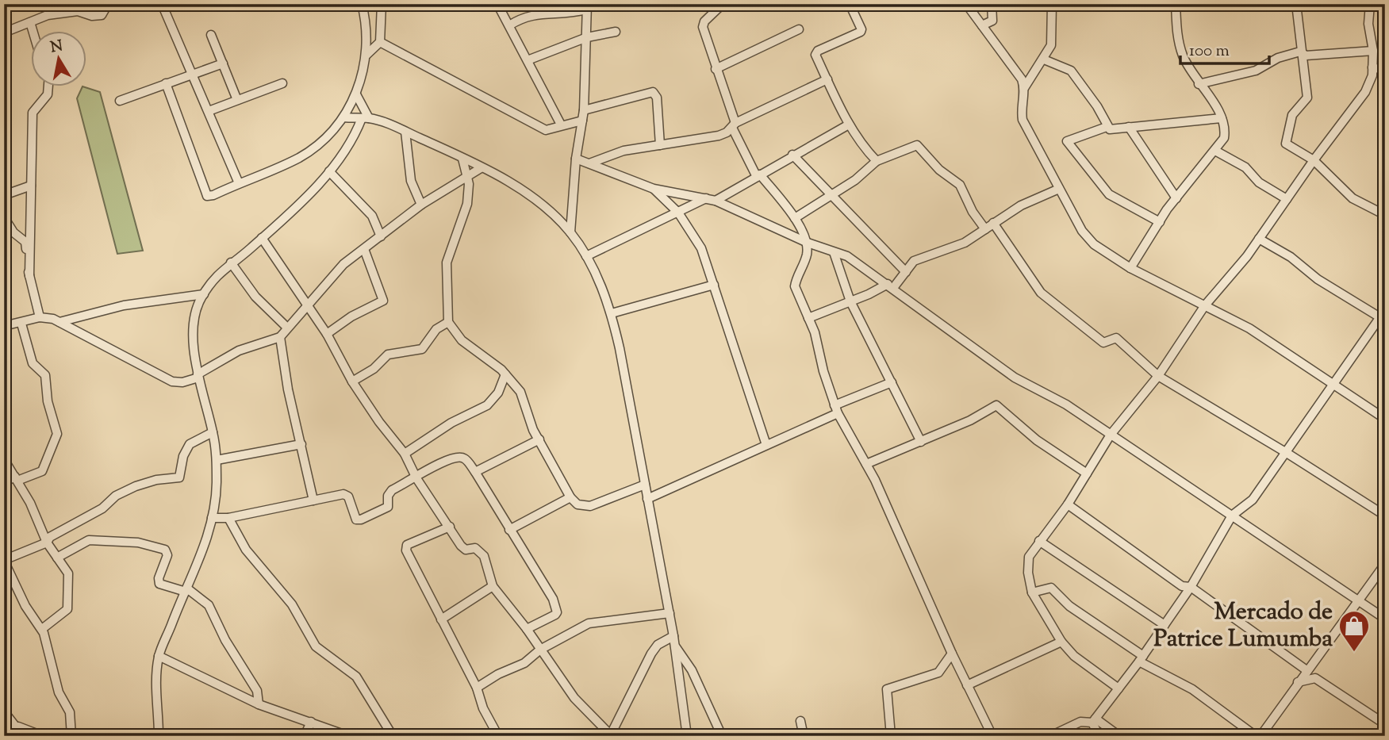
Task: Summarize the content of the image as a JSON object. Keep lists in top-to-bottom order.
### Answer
{
  "places": {
    "shop": ["Mercado de Patrice Lumumba"]
  },
  "scale_bar": "100 m",
  "north": "top"
}
